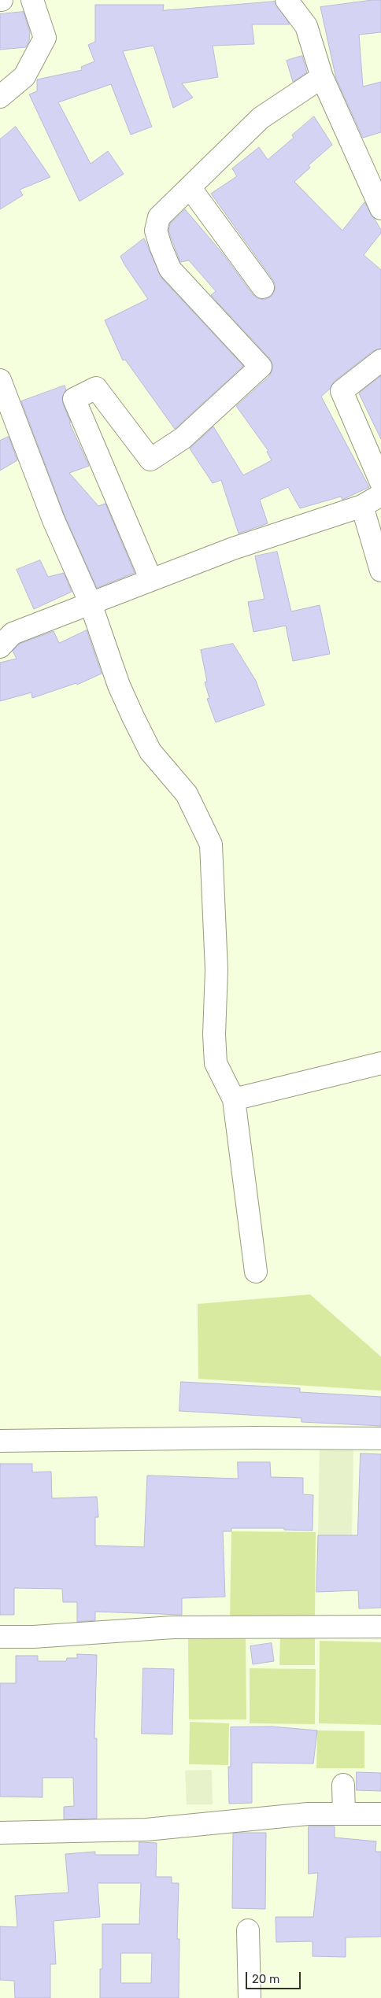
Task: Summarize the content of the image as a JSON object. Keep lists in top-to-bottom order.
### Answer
{
  "scale_bar": "20 m"
}
